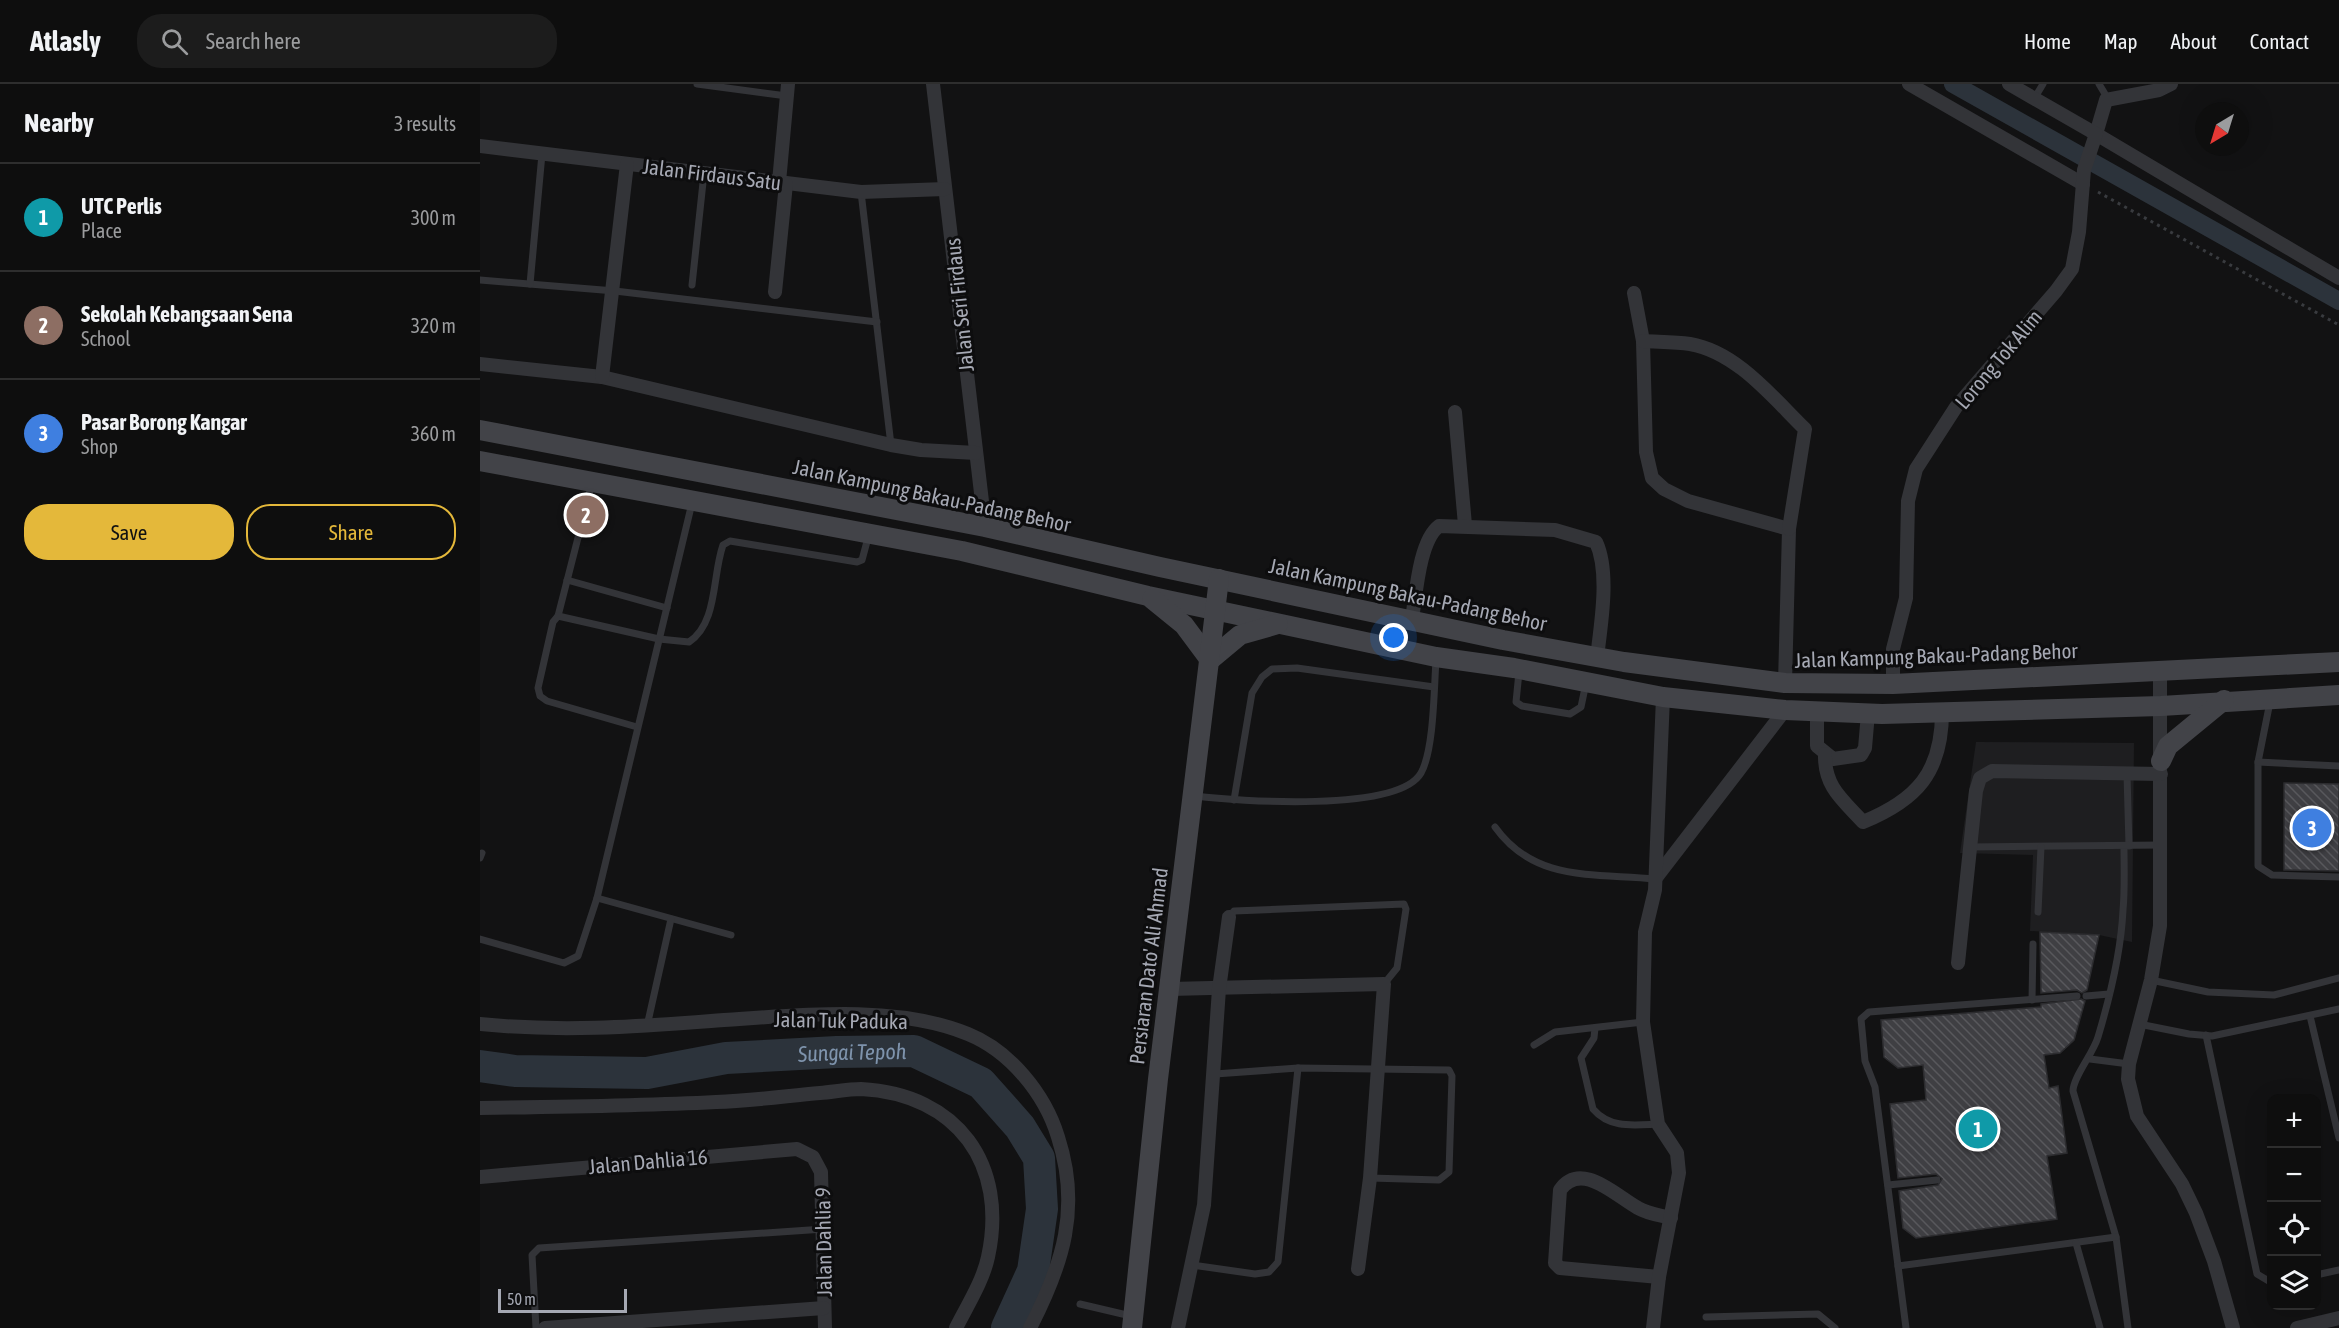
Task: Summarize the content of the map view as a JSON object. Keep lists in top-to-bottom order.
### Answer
{
  "streets": {
    "street": [
      "Jalan Firdaus Satu",
      "Jalan Seri Firdaus",
      "Lorong Tok Alim",
      "Jalan Kampung Bakau-Padang Behor",
      "Persiaran Dato' Ali Ahmad",
      "Jalan Tuk Paduka",
      "Jalan Dahlia 16",
      "Jalan Dahlia 9"
    ]
  },
  "crossings": [
    ["Jalan Firdaus Satu", "Jalan Seri Firdaus"],
    ["Jalan Seri Firdaus", "Jalan Kampung Bakau-Padang Behor"],
    ["Lorong Tok Alim", "Jalan Kampung Bakau-Padang Behor"],
    ["Jalan Kampung Bakau-Padang Behor", "Persiaran Dato' Ali Ahmad"],
    ["Jalan Dahlia 16", "Jalan Dahlia 9"]
  ],
  "water": ["Sungai Tepoh"],
  "scale_bar": "50 m",
  "north": "bottom left",
  "page": {
    "header": "Atlasly",
    "search": "Search here",
    "nav": [
      "Home",
      "Map",
      "About",
      "Contact"
    ],
    "heading": ["Nearby", "3 results"],
    "list": [
      {
        "mark": "1",
        "name": "UTC Perlis",
        "note": "Place",
        "value": "300 m"
      },
      {
        "mark": "2",
        "name": "Sekolah Kebangsaan Sena",
        "note": "School",
        "value": "320 m"
      },
      {
        "mark": "3",
        "name": "Pasar Borong Kangar",
        "note": "Shop",
        "value": "360 m"
      }
    ],
    "buttons": ["Save", "Share"],
    "pins": ["2", "3", "1"],
    "map_buttons": ["+", "−"],
    "scale": "50 m"
  }
}
